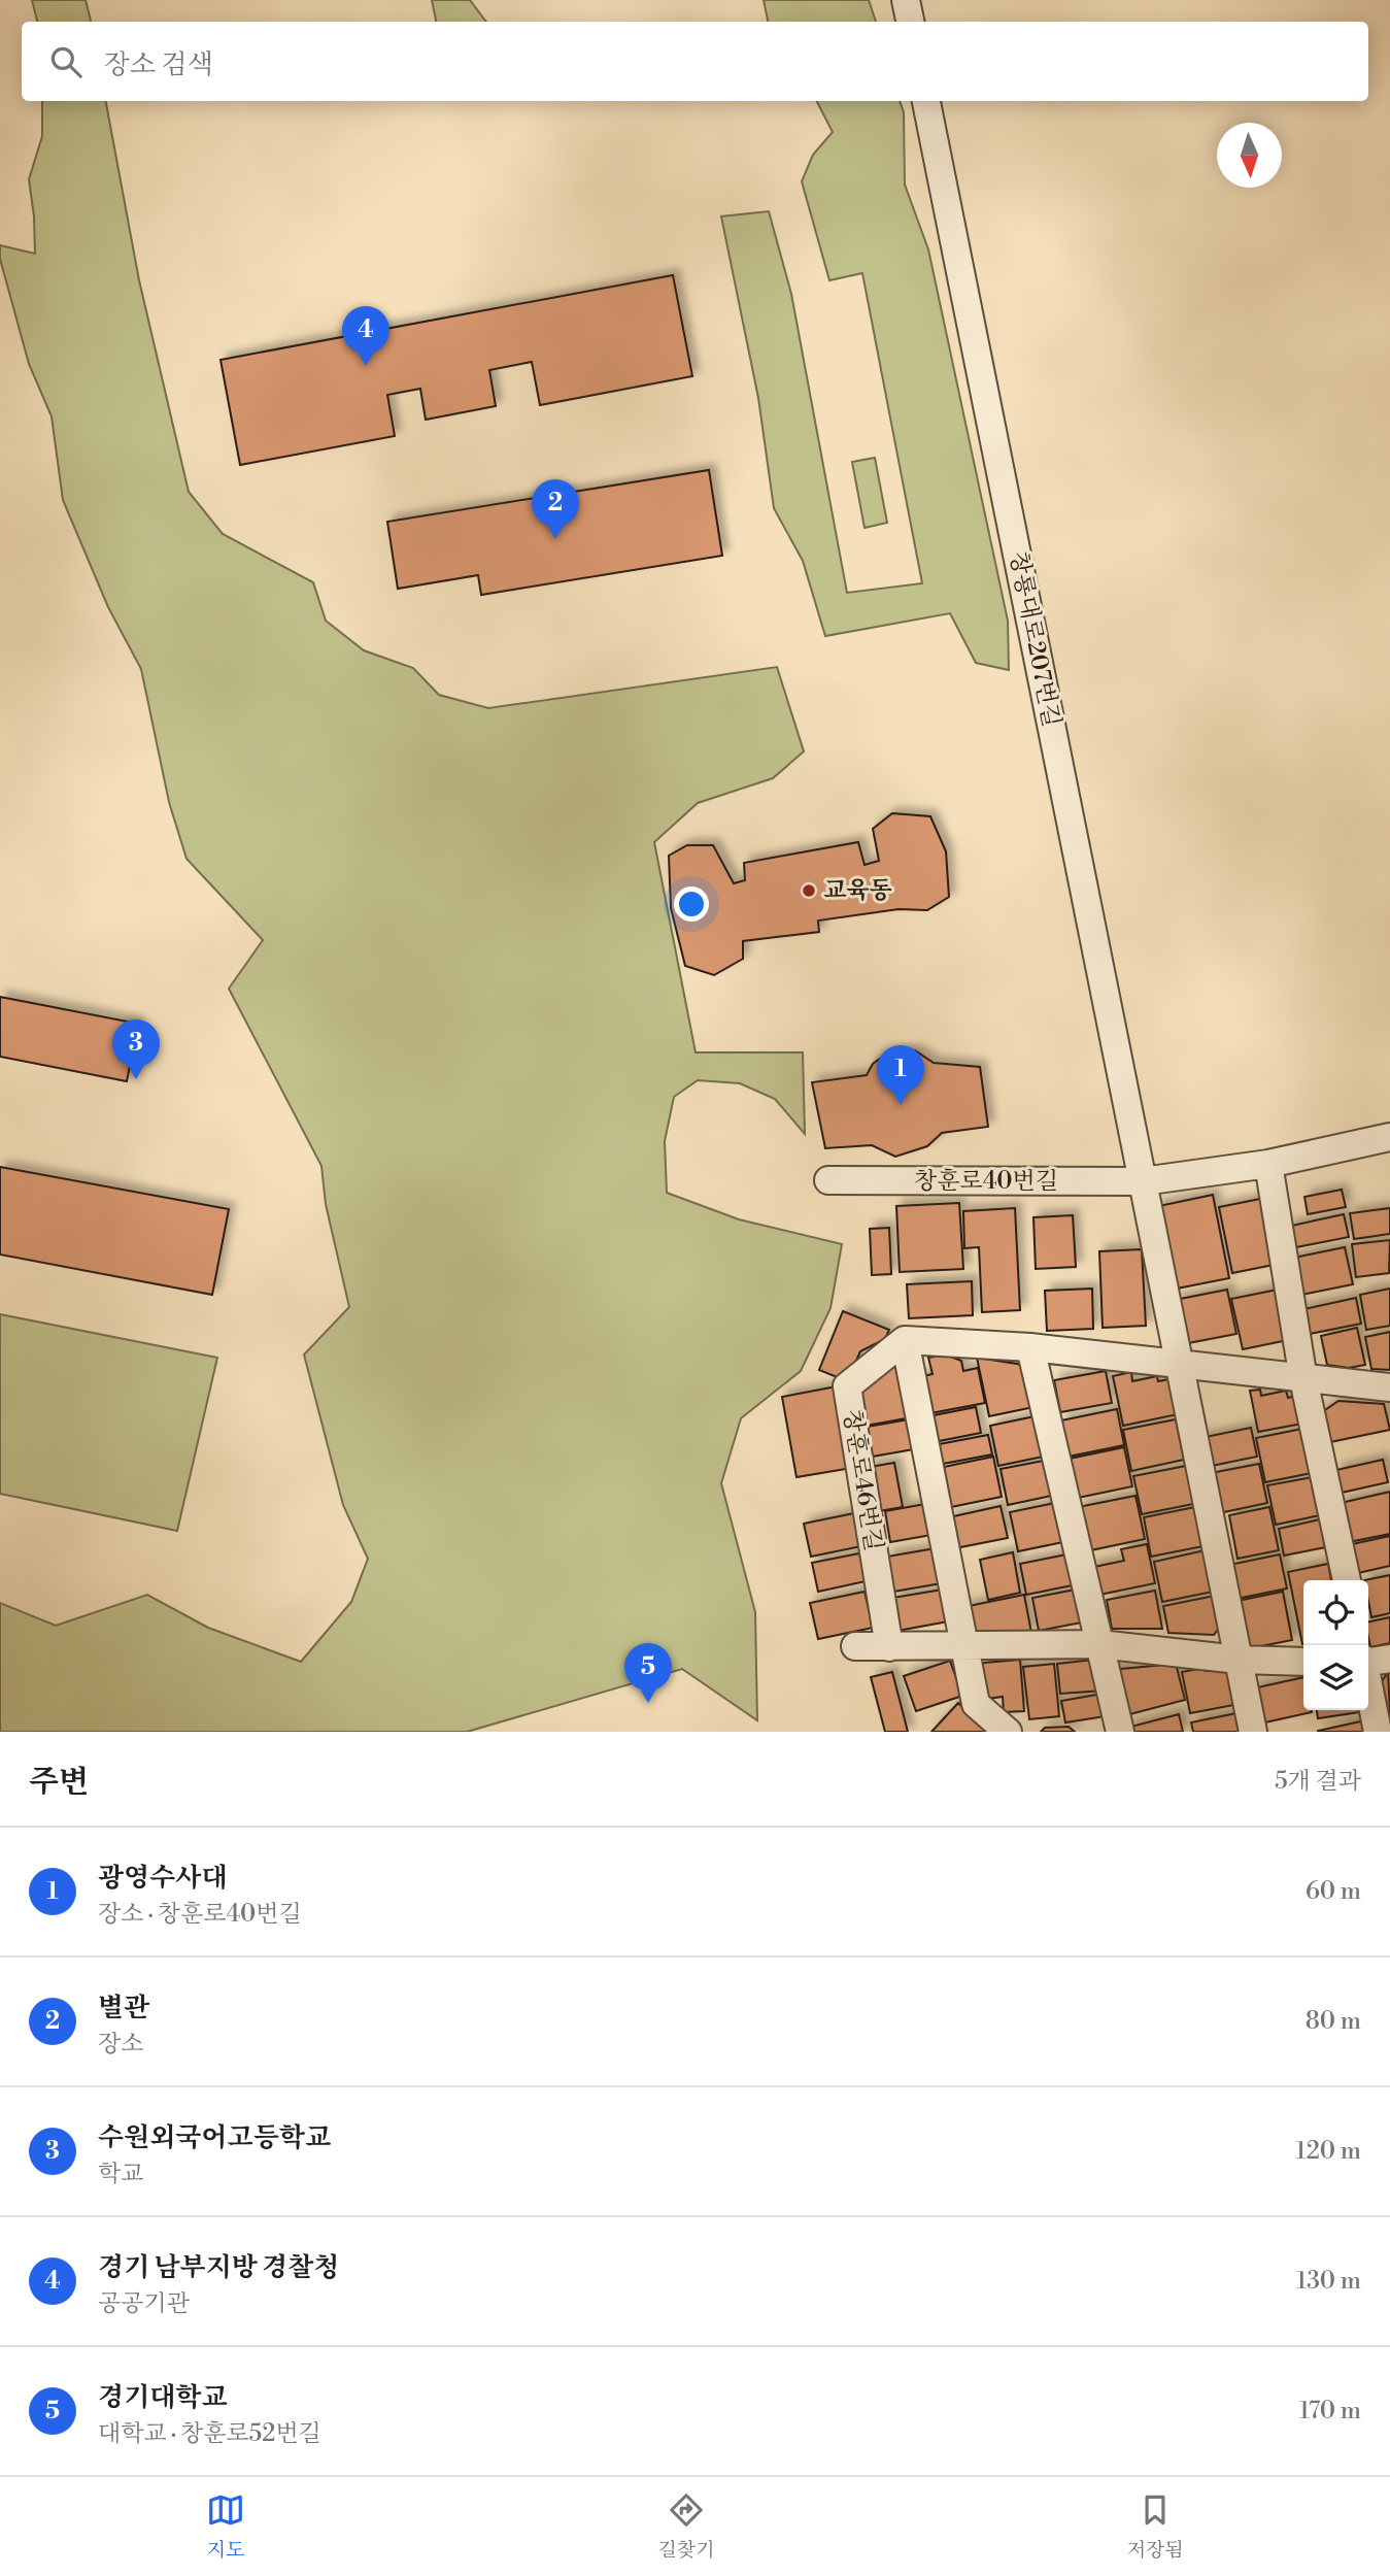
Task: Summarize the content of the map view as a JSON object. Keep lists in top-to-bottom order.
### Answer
{
  "streets": {
    "street": ["창룡대로207번길", "창훈로40번길", "창훈로46번길"]
  },
  "crossings": [
    ["창룡대로207번길", "창훈로40번길"]
  ],
  "places": ["교육동"],
  "north": "bottom",
  "page": {
    "search": "장소 검색",
    "pins": [
      "4",
      "2",
      "3",
      "1",
      "5"
    ],
    "heading": ["주변", "5개 결과"],
    "list": [
      {
        "mark": "1",
        "name": "광영수사대",
        "note": "장소 · 창훈로40번길",
        "value": "60 m"
      },
      {
        "mark": "2",
        "name": "별관",
        "note": "장소",
        "value": "80 m"
      },
      {
        "mark": "3",
        "name": "수원외국어고등학교",
        "note": "학교",
        "value": "120 m"
      },
      {
        "mark": "4",
        "name": "경기 남부지방 경찰청",
        "note": "공공기관",
        "value": "130 m"
      },
      {
        "mark": "5",
        "name": "경기대학교",
        "note": "대학교 · 창훈로52번길",
        "value": "170 m"
      }
    ],
    "nav": ["지도", "길찾기", "저장됨"]
  }
}
